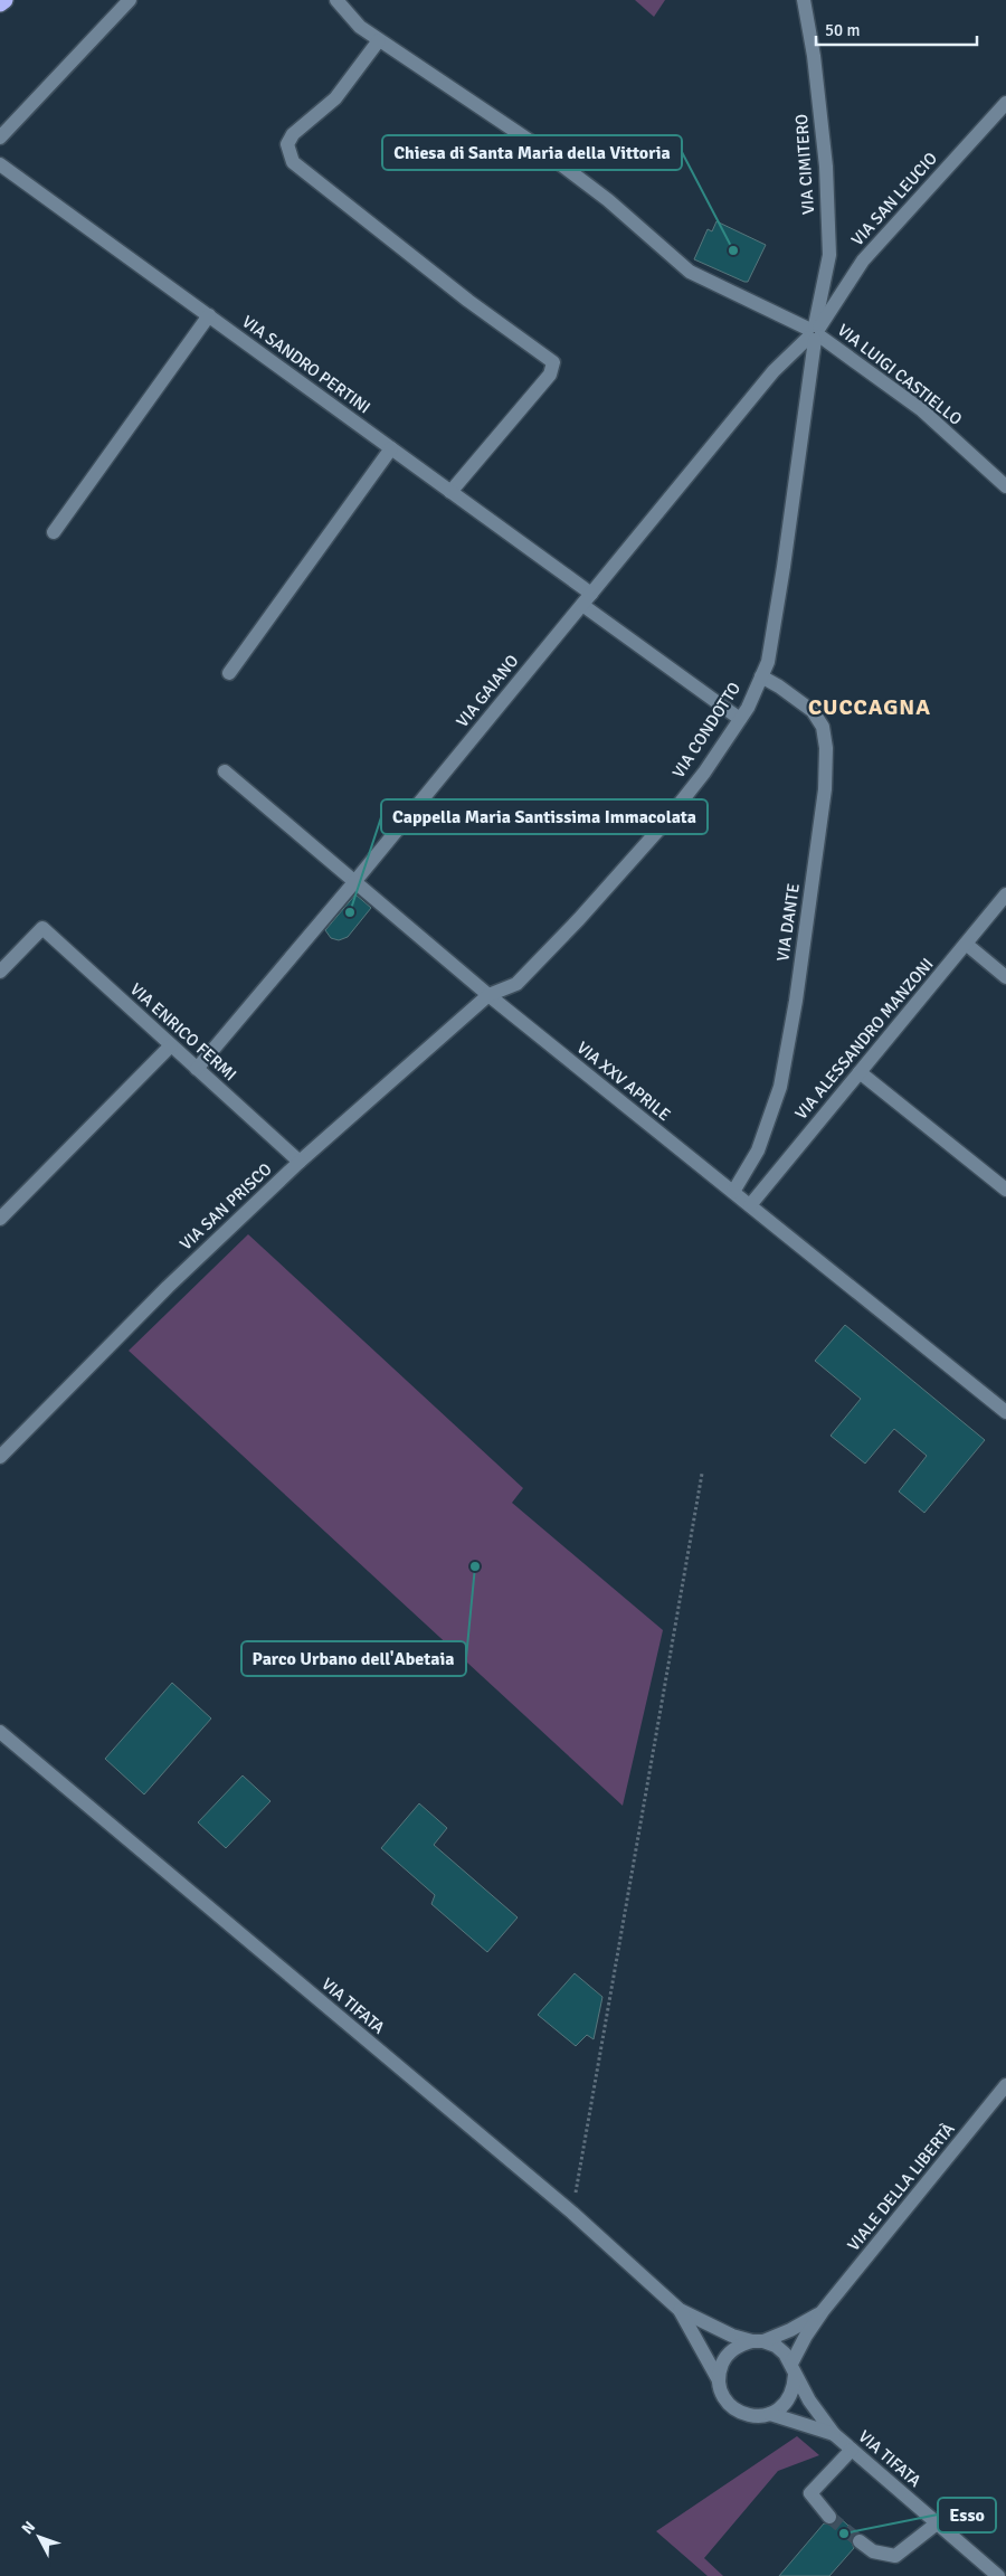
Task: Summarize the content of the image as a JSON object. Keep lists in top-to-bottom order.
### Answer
{
  "streets": {
    "street": [
      "VIA CIMITERO",
      "VIA SAN LEUCIO",
      "VIA SANDRO PERTINI",
      "VIA LUIGI CASTIELLO",
      "VIA GAIANO",
      "VIA CONDOTTO",
      "VIA DANTE",
      "VIA ENRICO FERMI",
      "VIA ALESSANDRO MANZONI",
      "VIA XXV APRILE",
      "VIA SAN PRISCO",
      "VIA TIFATA",
      "VIALE DELLA LIBERTÀ"
    ]
  },
  "crossings": [
    ["VIA CIMITERO", "VIA SAN LEUCIO"],
    ["VIA CIMITERO", "VIA LUIGI CASTIELLO"],
    ["VIA CIMITERO", "VIA GAIANO"],
    ["VIA CIMITERO", "VIA CONDOTTO"],
    ["VIA SAN LEUCIO", "VIA LUIGI CASTIELLO"],
    ["VIA SAN LEUCIO", "VIA GAIANO"],
    ["VIA SAN LEUCIO", "VIA CONDOTTO"],
    ["VIA SANDRO PERTINI", "VIA GAIANO"],
    ["VIA SANDRO PERTINI", "VIA CONDOTTO"],
    ["VIA LUIGI CASTIELLO", "VIA GAIANO"],
    ["VIA LUIGI CASTIELLO", "VIA CONDOTTO"],
    ["VIA GAIANO", "VIA CONDOTTO"],
    ["VIA GAIANO", "VIA ENRICO FERMI"],
    ["VIA GAIANO", "VIA XXV APRILE"],
    ["VIA CONDOTTO", "VIA DANTE"],
    ["VIA CONDOTTO", "VIA XXV APRILE"],
    ["VIA CONDOTTO", "VIA SAN PRISCO"],
    ["VIA DANTE", "VIA XXV APRILE"],
    ["VIA ENRICO FERMI", "VIA SAN PRISCO"],
    ["VIA ALESSANDRO MANZONI", "VIA XXV APRILE"],
    ["VIA XXV APRILE", "VIA SAN PRISCO"],
    ["VIA TIFATA", "VIALE DELLA LIBERTÀ"]
  ],
  "districts": ["CUCCAGNA"],
  "places": [
    "Chiesa di Santa Maria della Vittoria",
    "Cappella Maria Santissima Immacolata",
    "Parco Urbano dell'Abetaia",
    "Esso"
  ],
  "scale_bar": "50 m",
  "north": "top left"
}
